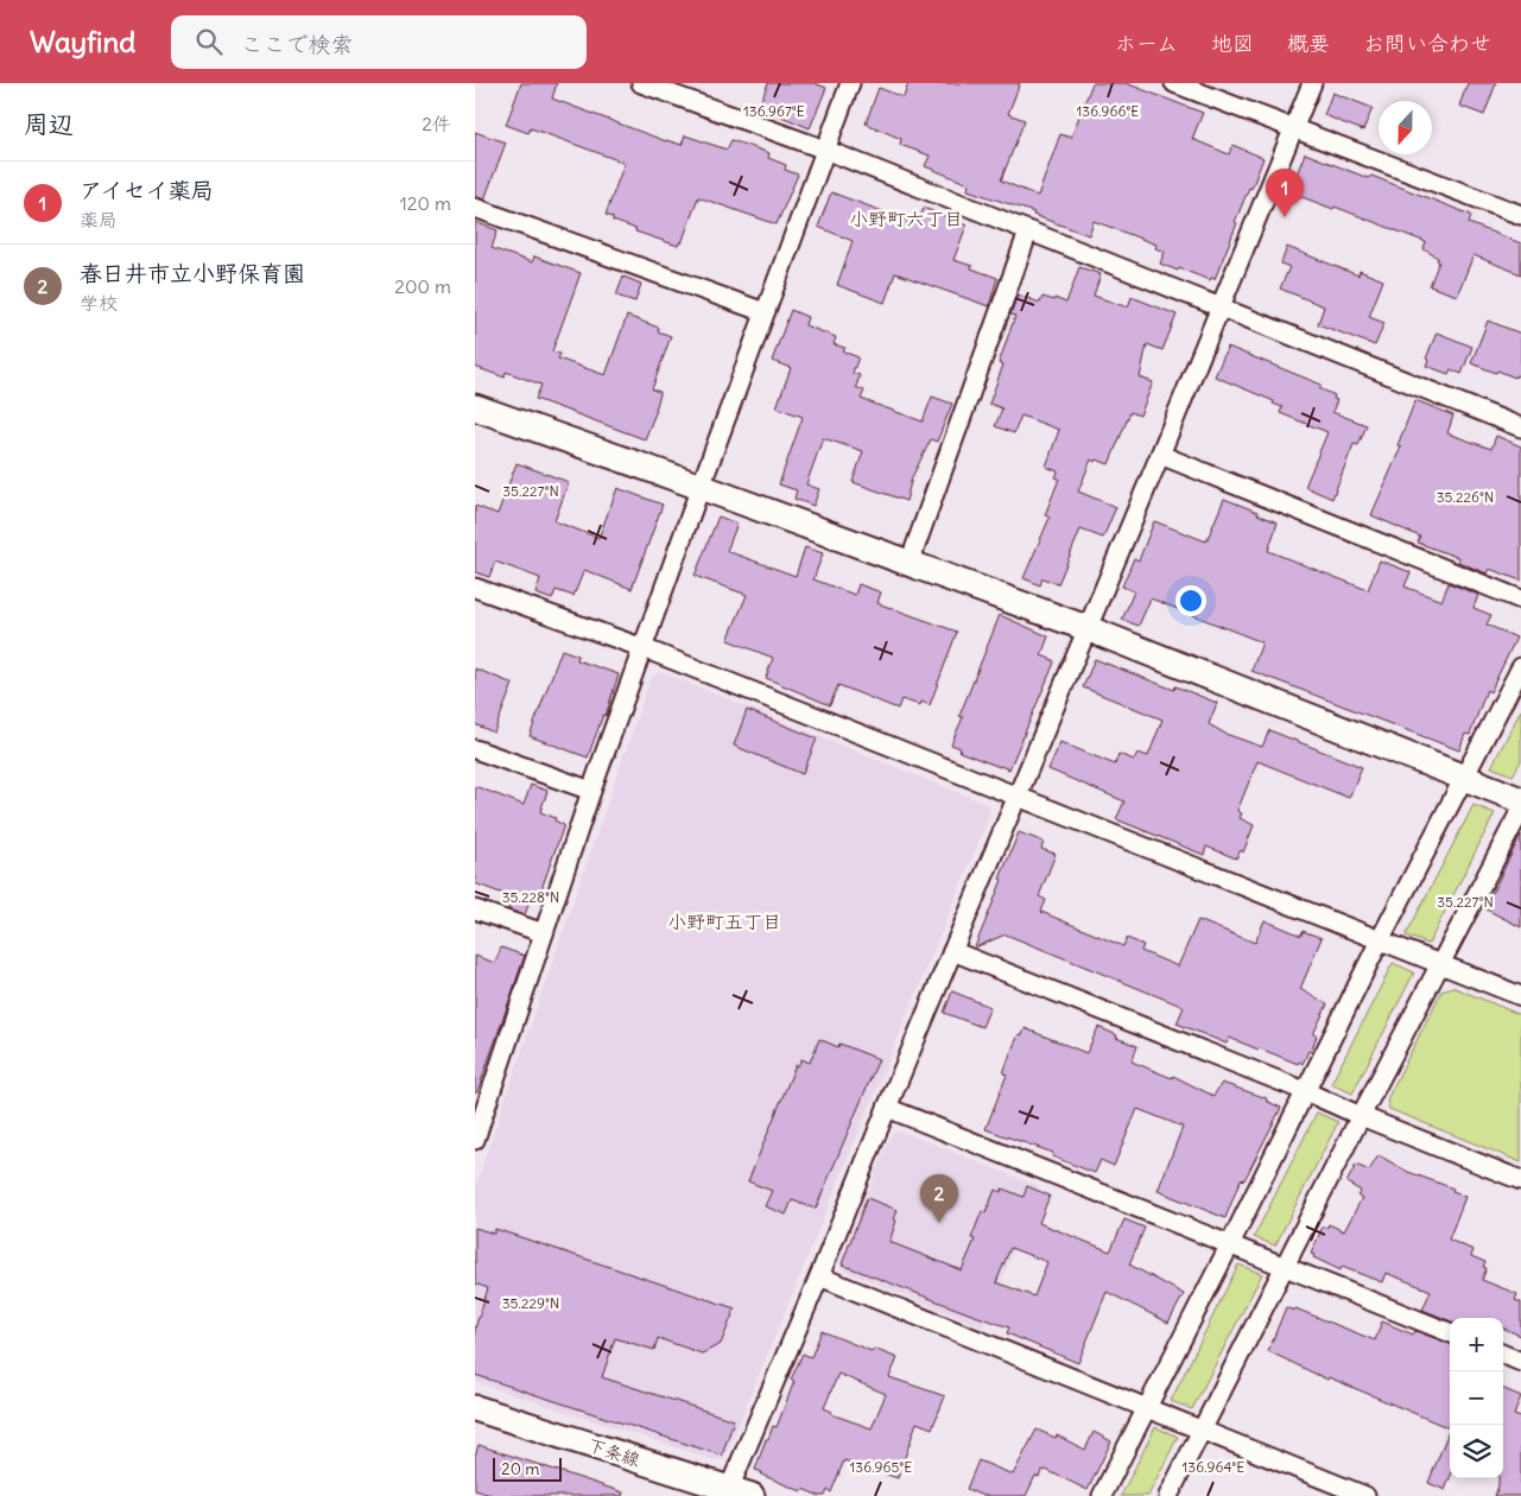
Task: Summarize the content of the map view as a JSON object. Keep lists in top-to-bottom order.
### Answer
{
  "streets": {
    "street": ["下条線"]
  },
  "districts": ["小野町六丁目", "小野町五丁目"],
  "scale_bar": "20 m",
  "north": "bottom",
  "page": {
    "header": "Wayfind",
    "search": "ここで検索",
    "nav": [
      "ホーム",
      "地図",
      "概要",
      "お問い合わせ"
    ],
    "heading": ["周辺", "2件"],
    "list": [
      {
        "mark": "1",
        "name": "アイセイ薬局",
        "note": "薬局",
        "value": "120 m"
      },
      {
        "mark": "2",
        "name": "春日井市立小野保育園",
        "note": "学校",
        "value": "200 m"
      }
    ],
    "pins": ["1", "2"],
    "map_buttons": ["+", "−"],
    "scale": "20 m"
  },
  "coordinates": [
    "136.966°E",
    "136.967°E",
    "35.227°N",
    "35.226°N",
    "35.228°N",
    "35.229°N",
    "136.965°E",
    "136.964°E"
  ]
}
